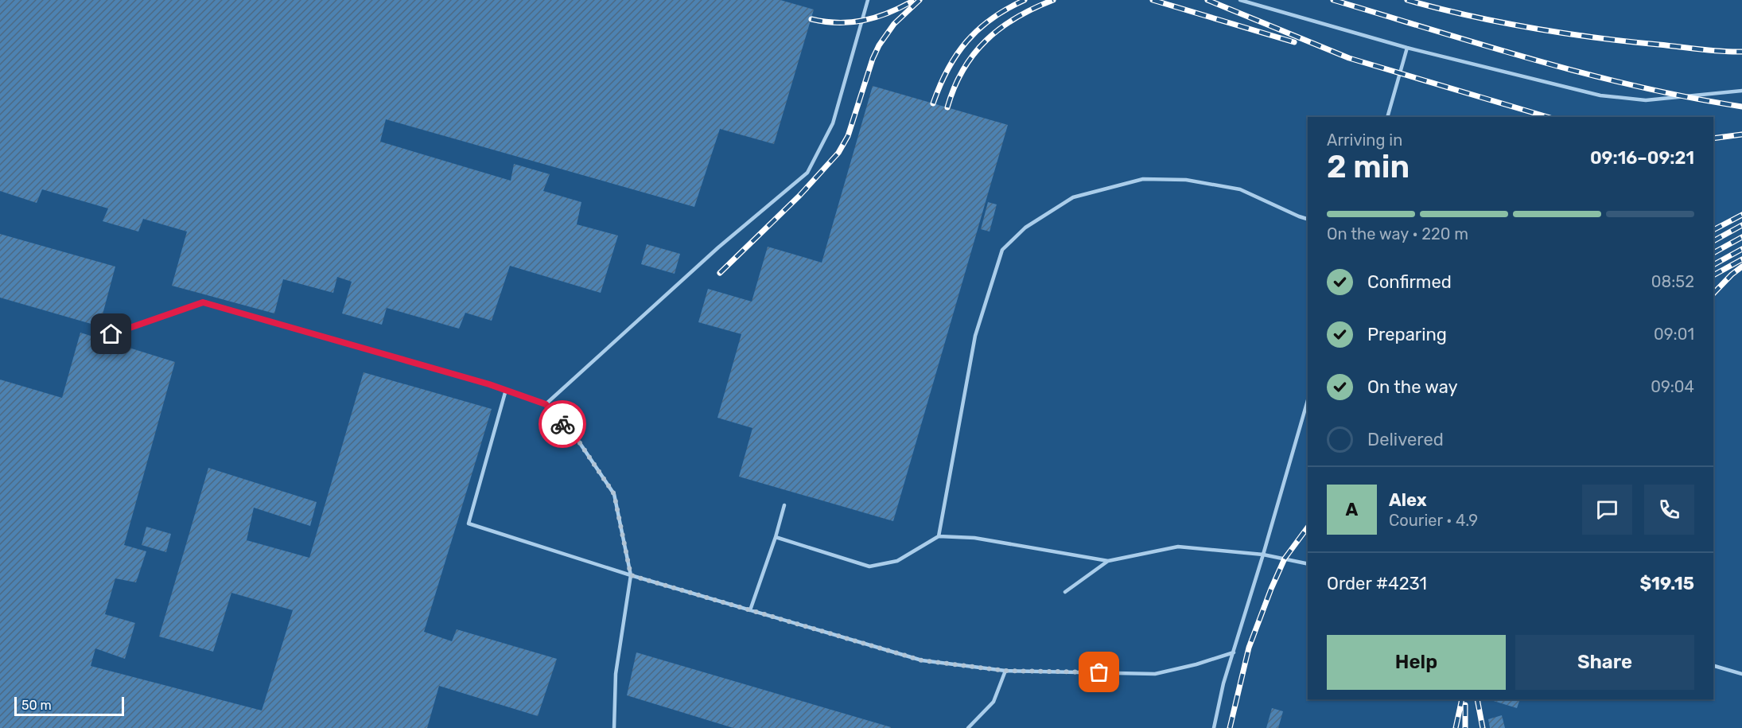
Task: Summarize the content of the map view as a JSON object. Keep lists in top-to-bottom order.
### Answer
{
  "scale_bar": "50 m",
  "page": {
    "heading": ["2 min", "Arriving in", "09:16–09:21"],
    "panel": [
      "Alex",
      "Courier · 4.9",
      "Order #4231",
      "$19.15"
    ],
    "bar": "On the way · 220 m",
    "list": [
      ["Confirmed", "08:52"],
      ["Preparing", "09:01"],
      ["On the way", "09:04"],
      "Delivered"
    ],
    "round": "A",
    "buttons": ["Help", "Share"],
    "scale": "50 m"
  }
}
